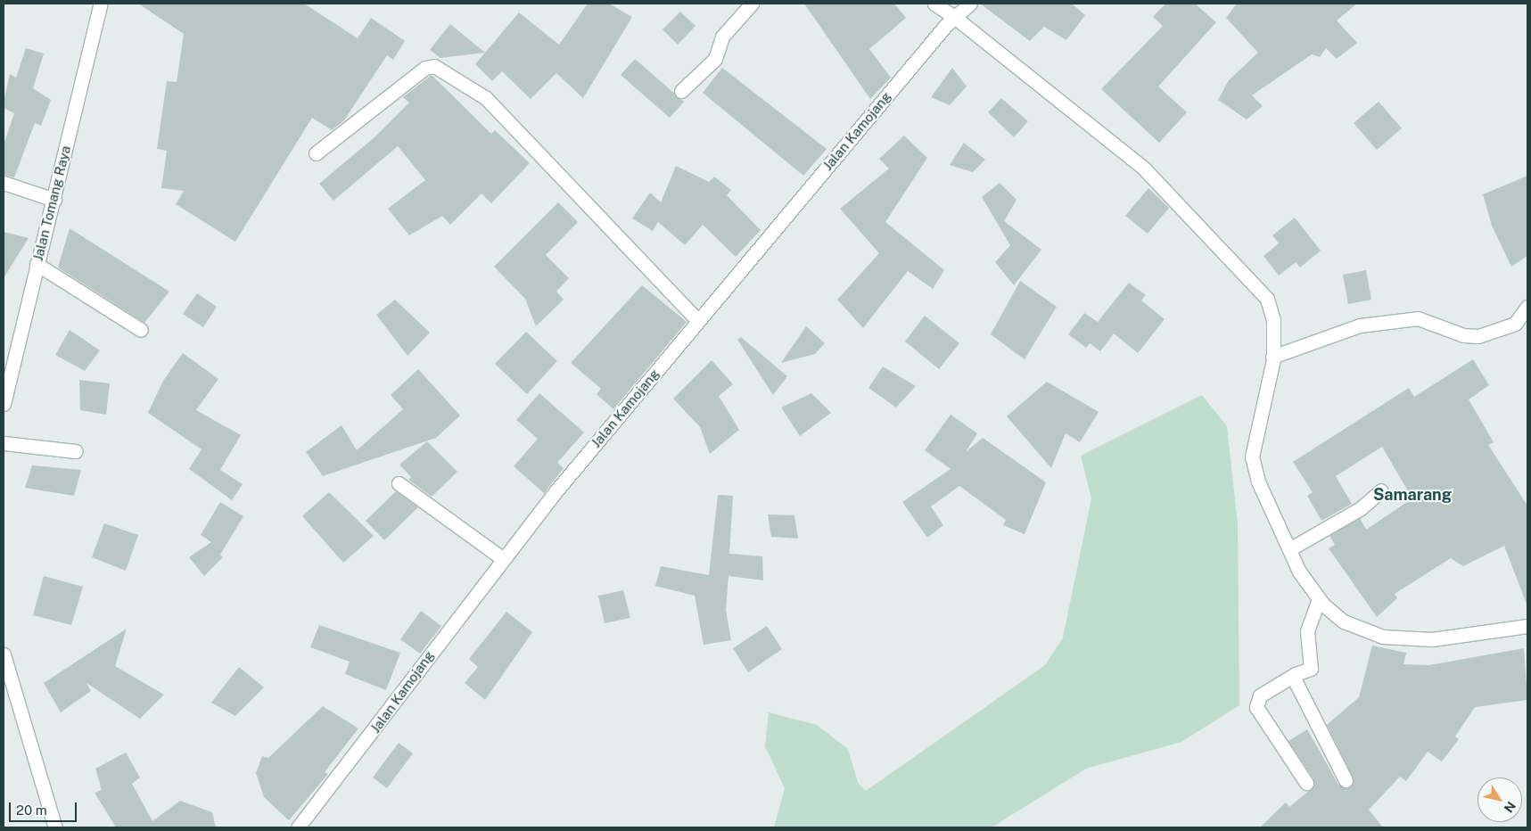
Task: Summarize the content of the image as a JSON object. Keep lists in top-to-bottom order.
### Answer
{
  "streets": {
    "street": ["Jalan Kamojang", "Jalan Tomang Raya"]
  },
  "districts": ["Samarang"],
  "scale_bar": "20 m",
  "north": "bottom right"
}
